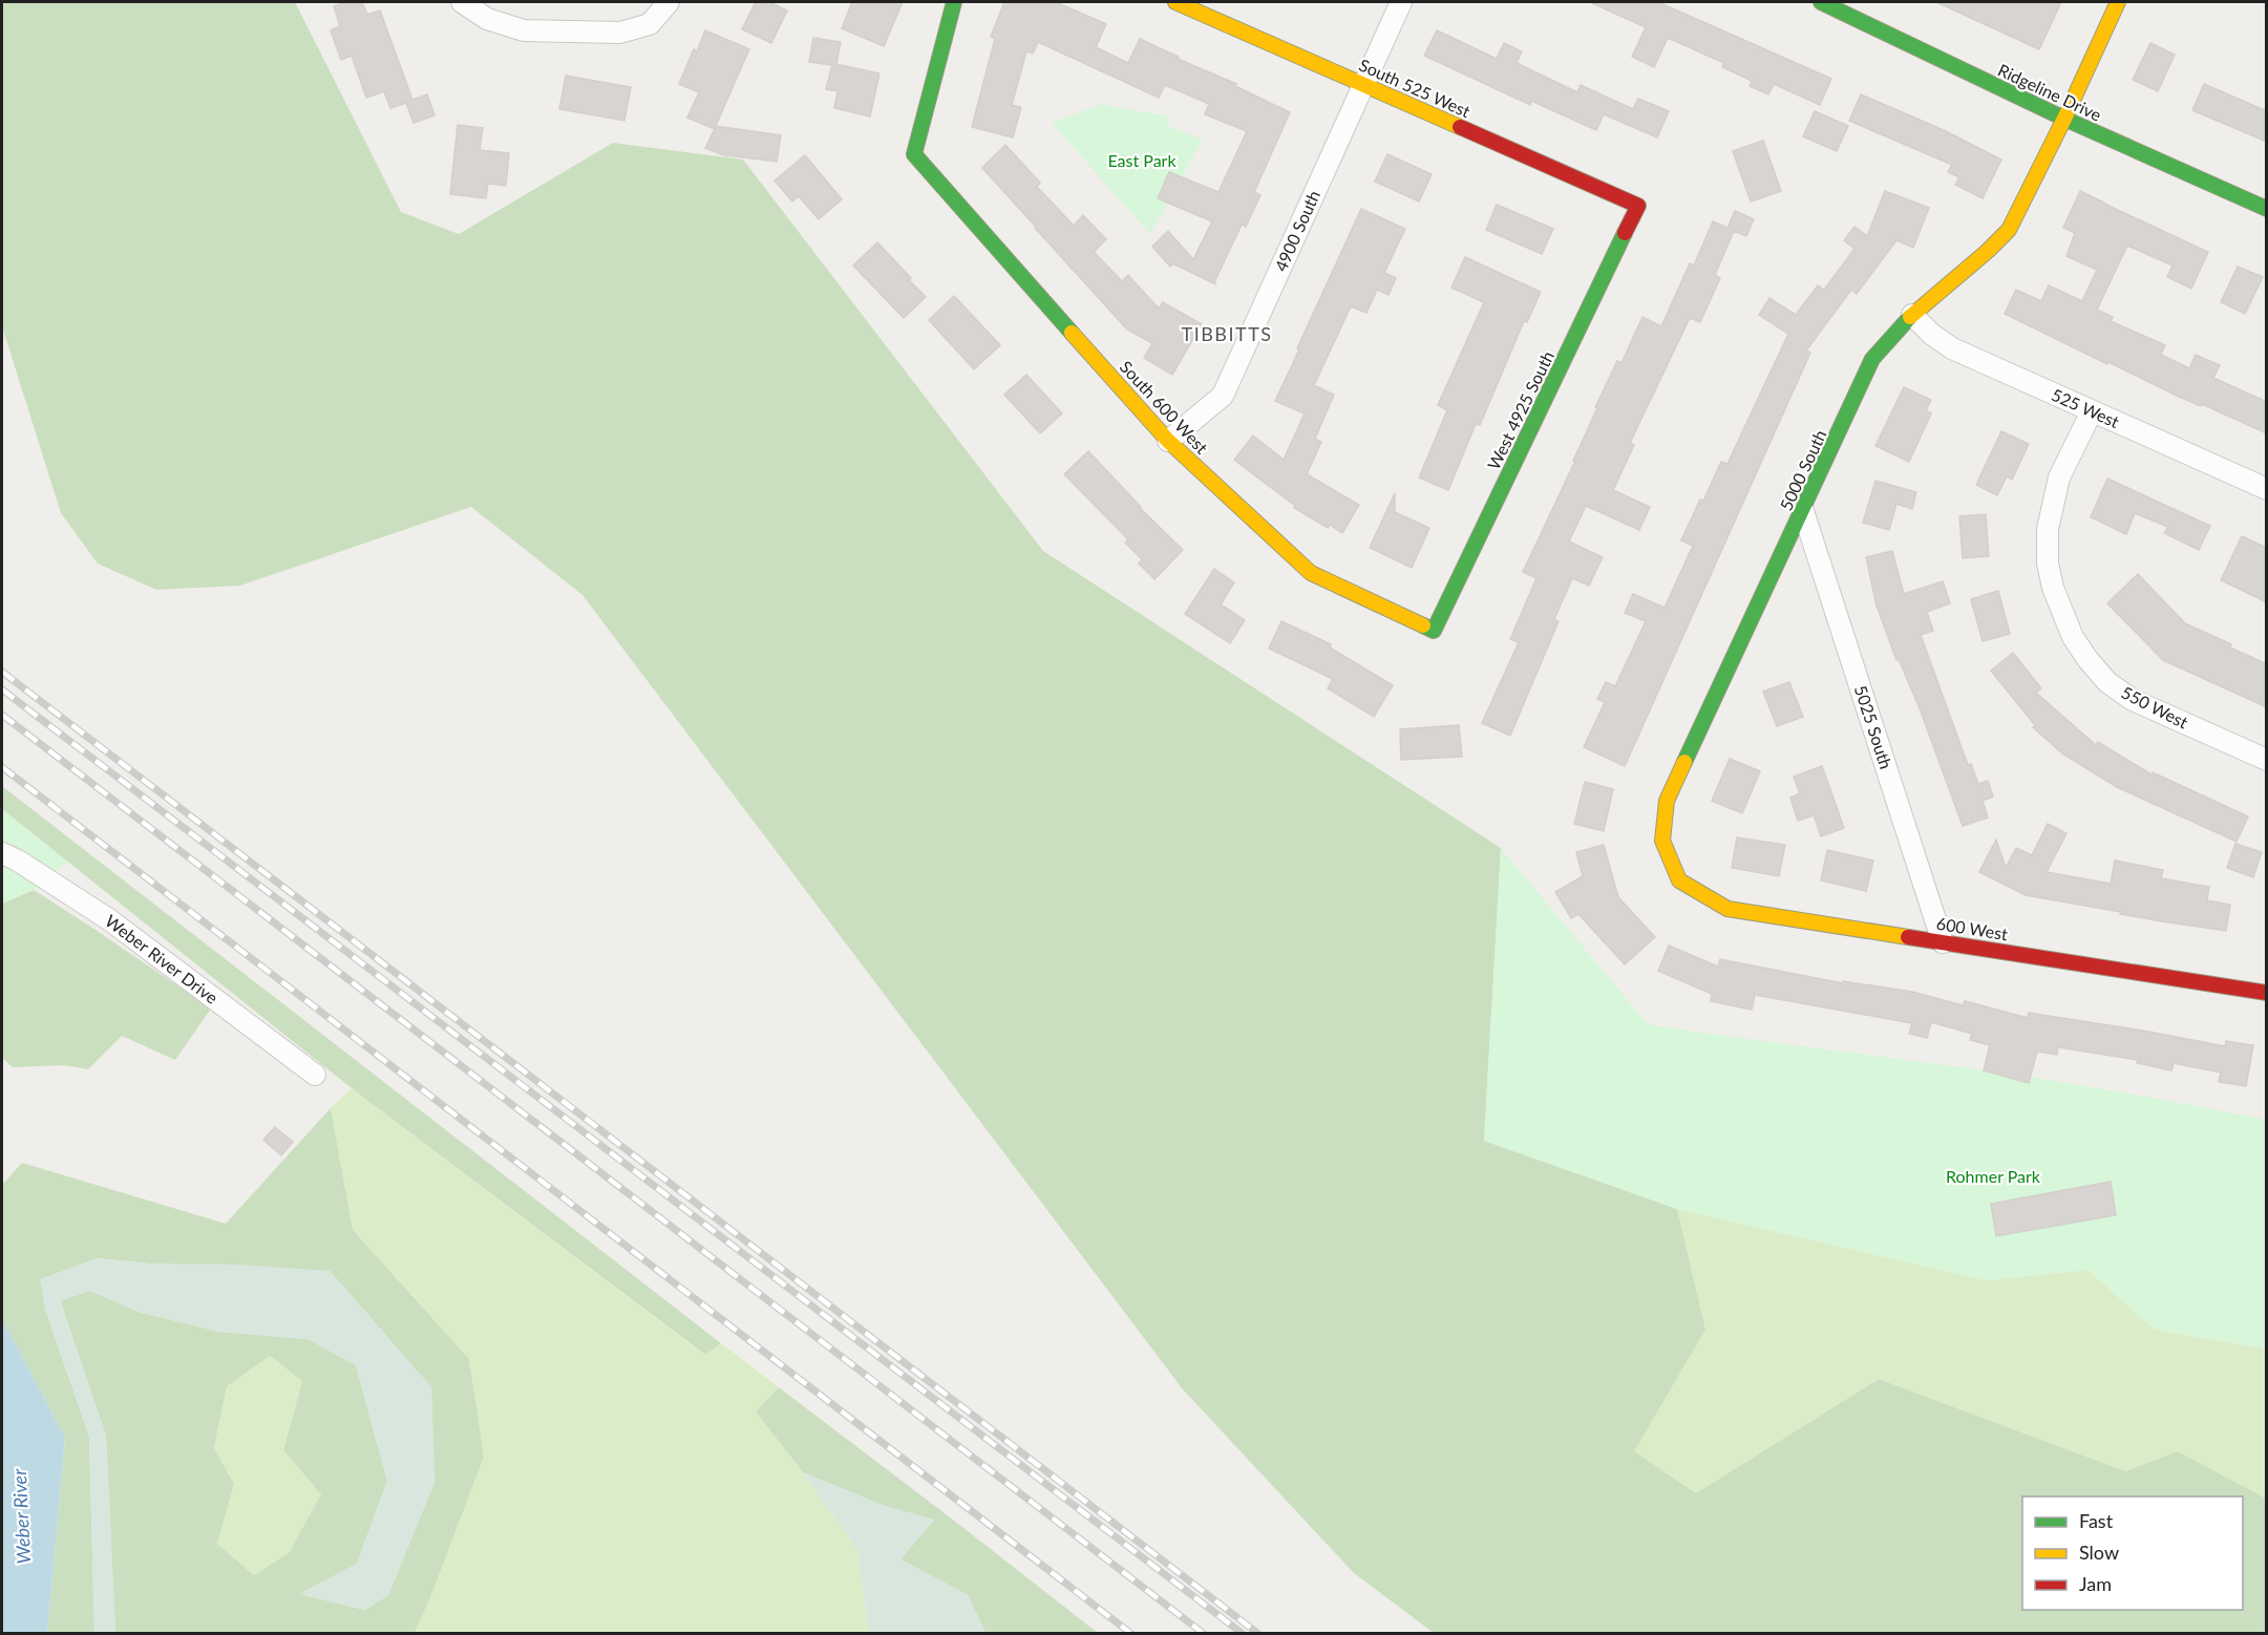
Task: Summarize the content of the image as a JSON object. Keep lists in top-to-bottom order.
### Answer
{
  "streets": {
    "street": [
      "South 525 West",
      "Ridgeline Drive",
      "4900 South",
      "South 600 West",
      "525 West",
      "West 4925 South",
      "5000 South",
      "550 West",
      "5025 South",
      "600 West",
      "Weber River Drive"
    ]
  },
  "crossings": [
    ["South 525 West", "4900 South"],
    ["South 525 West", "West 4925 South"],
    ["Ridgeline Drive", "5000 South"],
    ["4900 South", "South 600 West"],
    ["South 600 West", "West 4925 South"],
    ["525 West", "5000 South"],
    ["525 West", "550 West"],
    ["5000 South", "5025 South"],
    ["5000 South", "600 West"],
    ["5025 South", "600 West"]
  ],
  "districts": ["TIBBITTS"],
  "water": ["Weber River"],
  "parks": ["East Park", "Rohmer Park"],
  "legend": ["Fast", "Slow", "Jam"]
}
